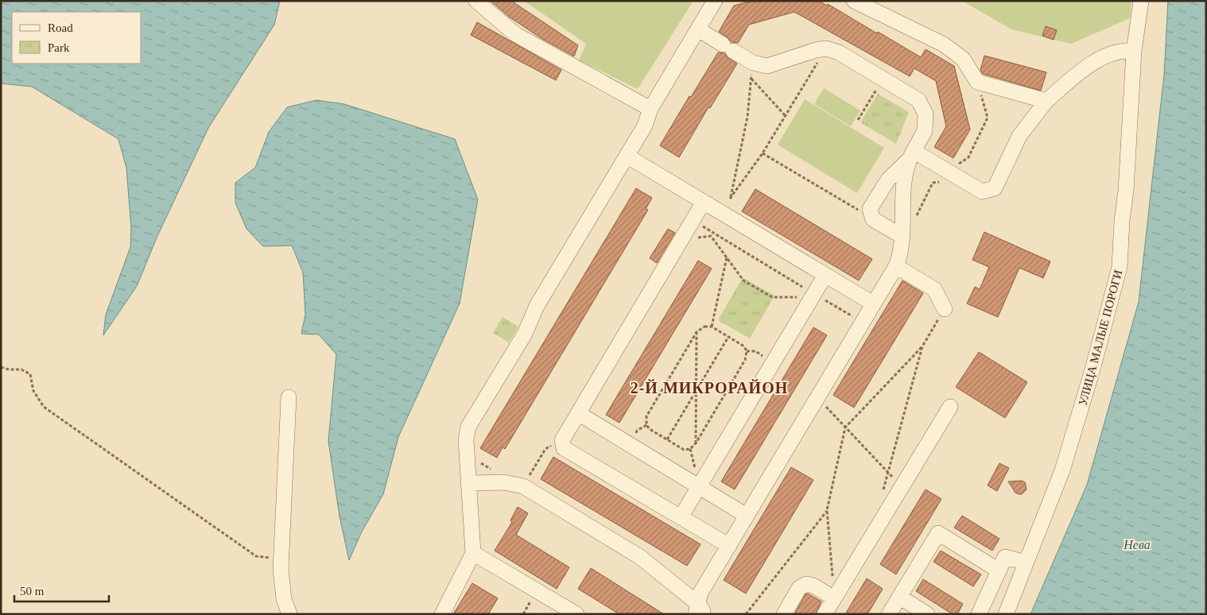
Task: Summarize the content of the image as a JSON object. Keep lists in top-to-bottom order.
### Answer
{
  "streets": {
    "street": ["УЛИЦА МАЛЫЕ ПОРОГИ"]
  },
  "districts": ["2-Й МИКРОРАЙОН"],
  "water": ["Нева"],
  "legend": ["Road", "Park"],
  "scale_bar": "50 m"
}
